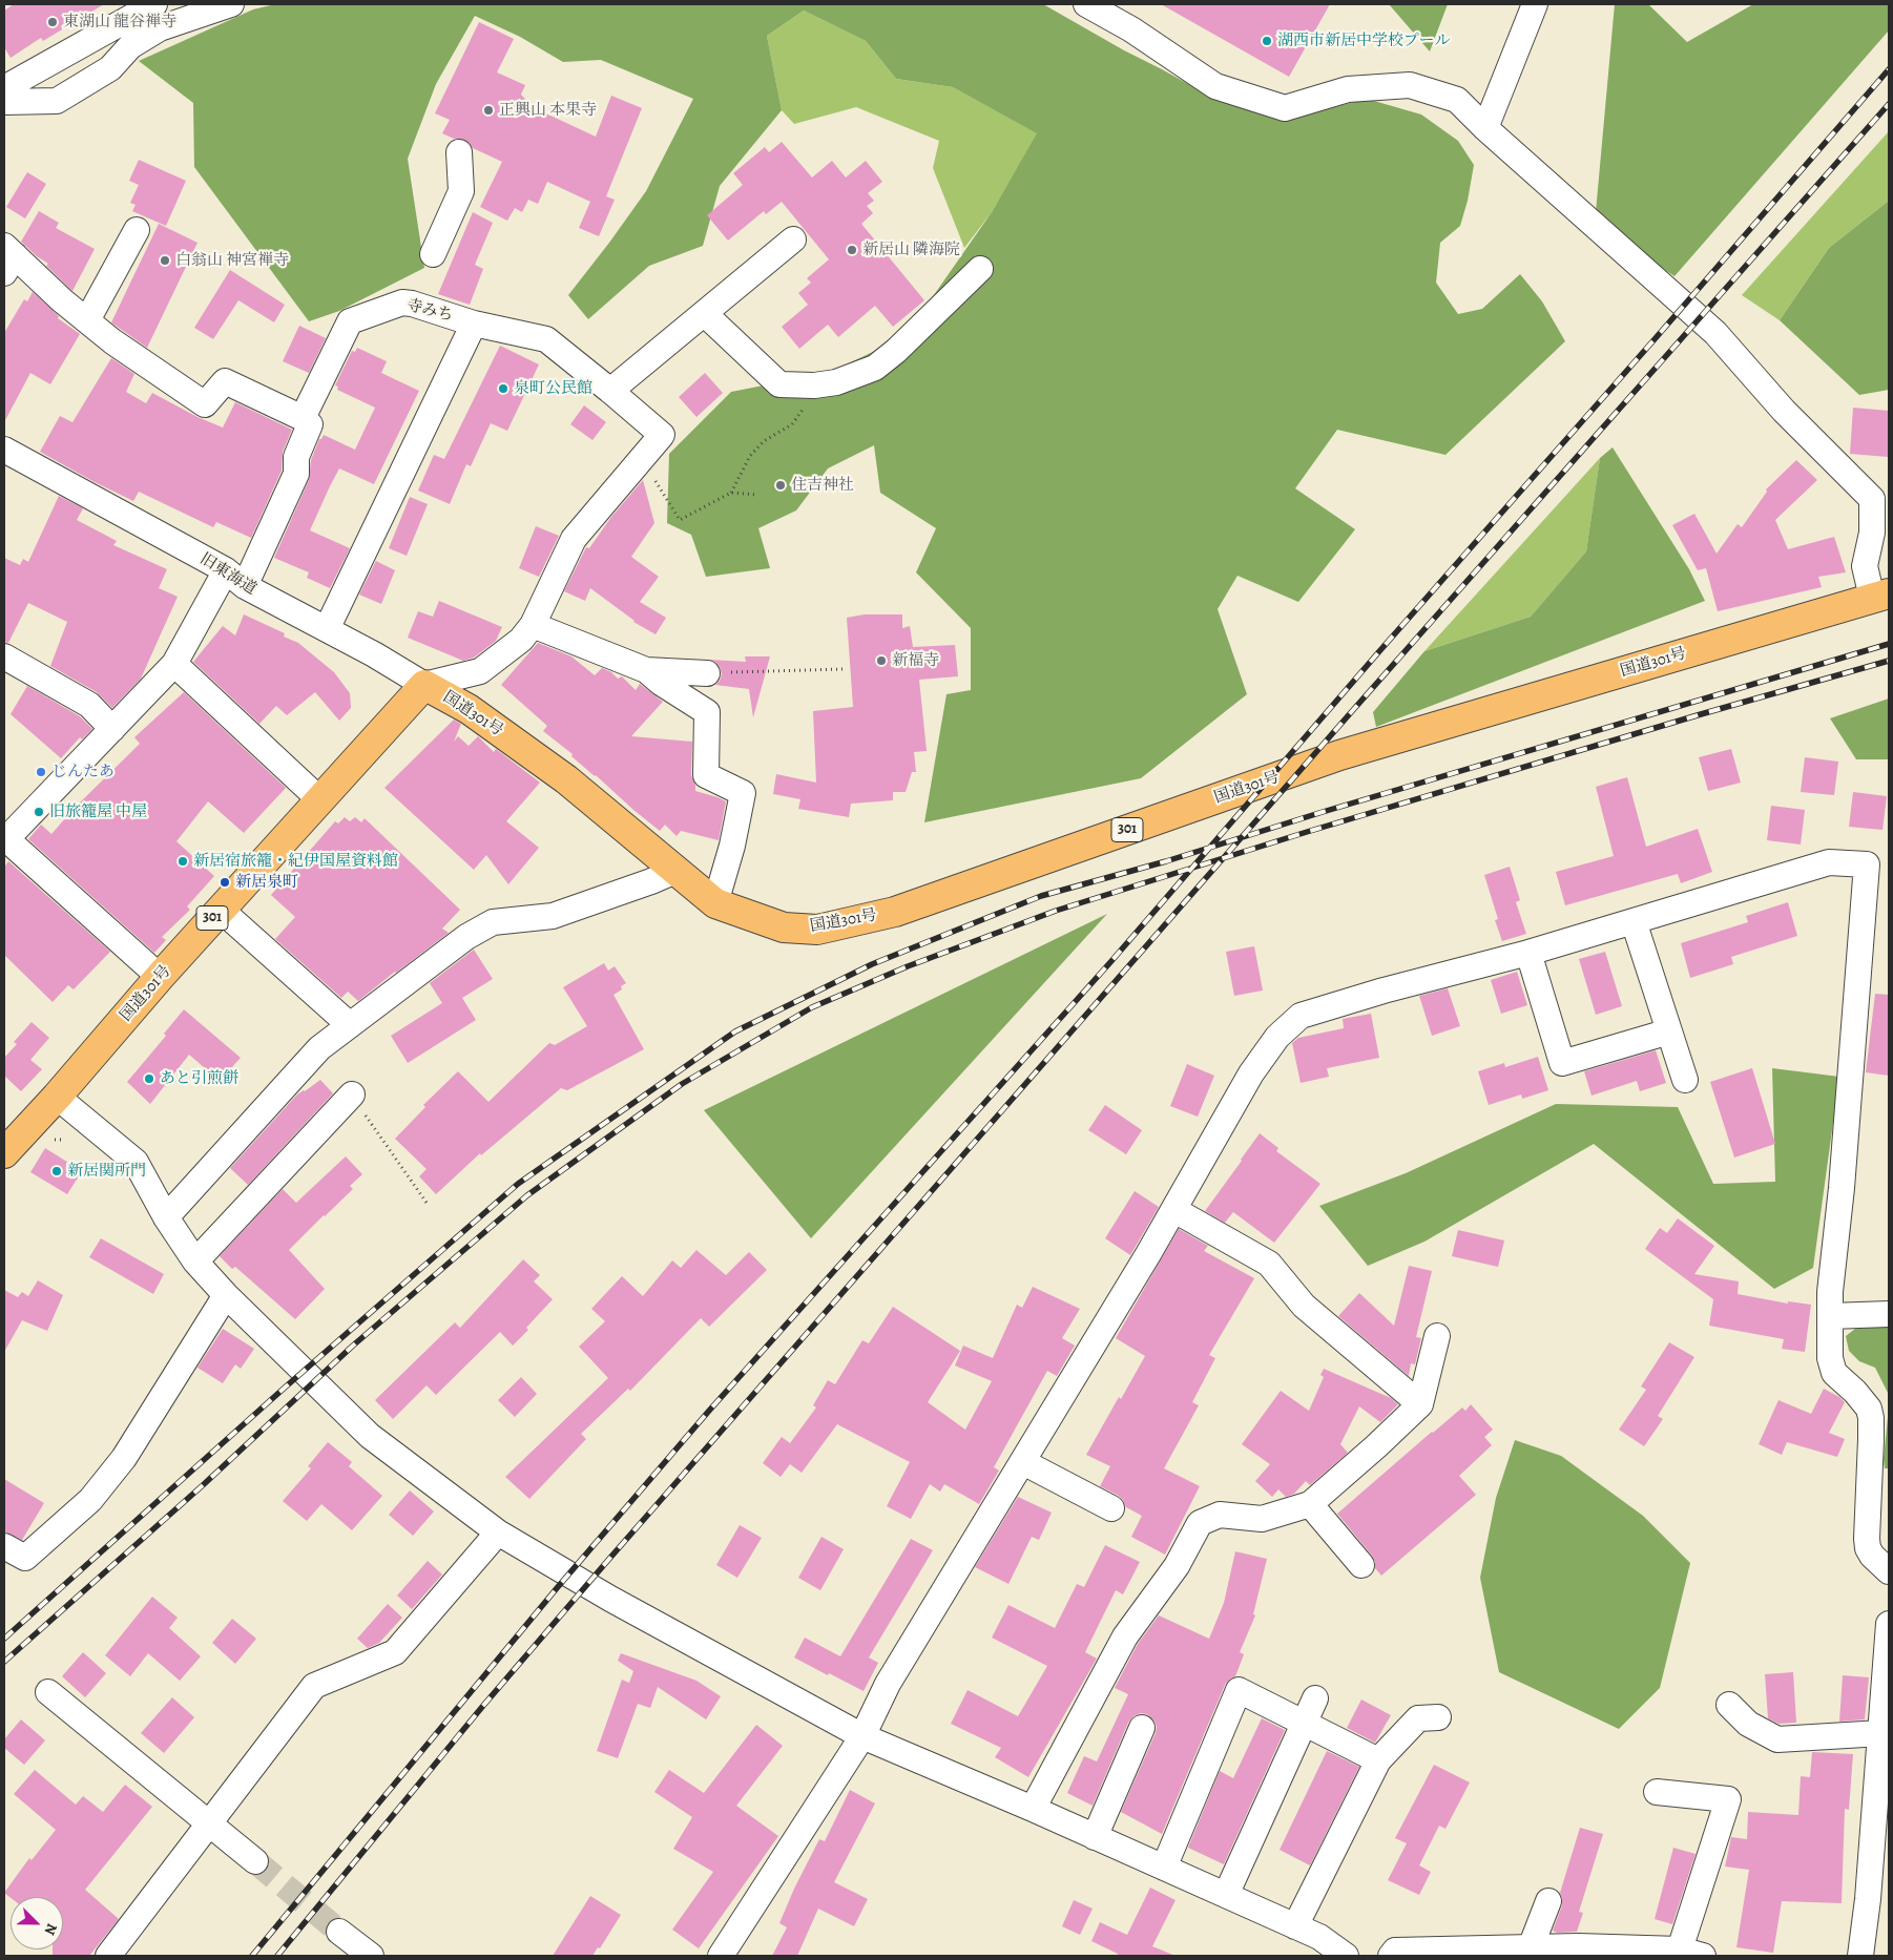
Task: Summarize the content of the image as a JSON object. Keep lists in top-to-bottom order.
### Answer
{
  "streets": {
    "highway": ["国道301号", "301"],
    "street": ["寺みち", "旧東海道"]
  },
  "crossings": [
    ["寺みち", "旧東海道"],
    ["寺みち", "国道301号"],
    ["旧東海道", "国道301号"]
  ],
  "places": [
    "東湖山 龍谷禅寺",
    "湖西市新居中学校プール",
    "正興山 本果寺",
    "新居山 隣海院",
    "白翁山 神宮禅寺",
    "泉町公民館",
    "住吉神社",
    "新福寺",
    "じんたあ",
    "旧旅籠屋 中屋",
    "新居宿旅籠・紀伊国屋資料館",
    "新居泉町",
    "あと引煎餅",
    "新居関所門"
  ],
  "north": "bottom right"
}
